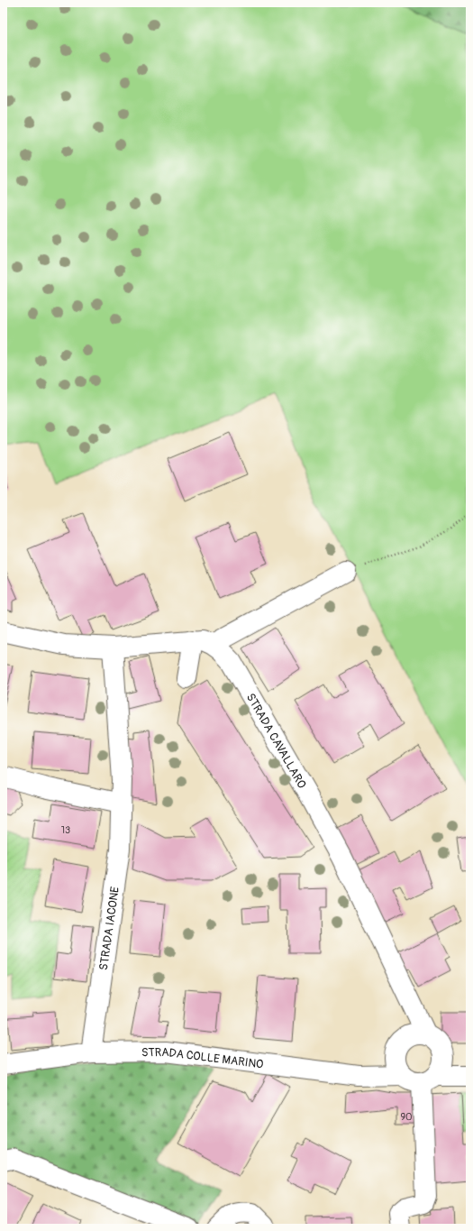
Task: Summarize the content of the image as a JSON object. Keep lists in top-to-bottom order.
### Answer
{
  "streets": {
    "street": ["STRADA CAVALLARO", "STRADA IACONE", "STRADA COLLE MARINO"]
  },
  "crossings": [
    ["STRADA CAVALLARO", "STRADA COLLE MARINO"],
    ["STRADA IACONE", "STRADA COLLE MARINO"]
  ],
  "house_numbers": ["13", "90"]
}
